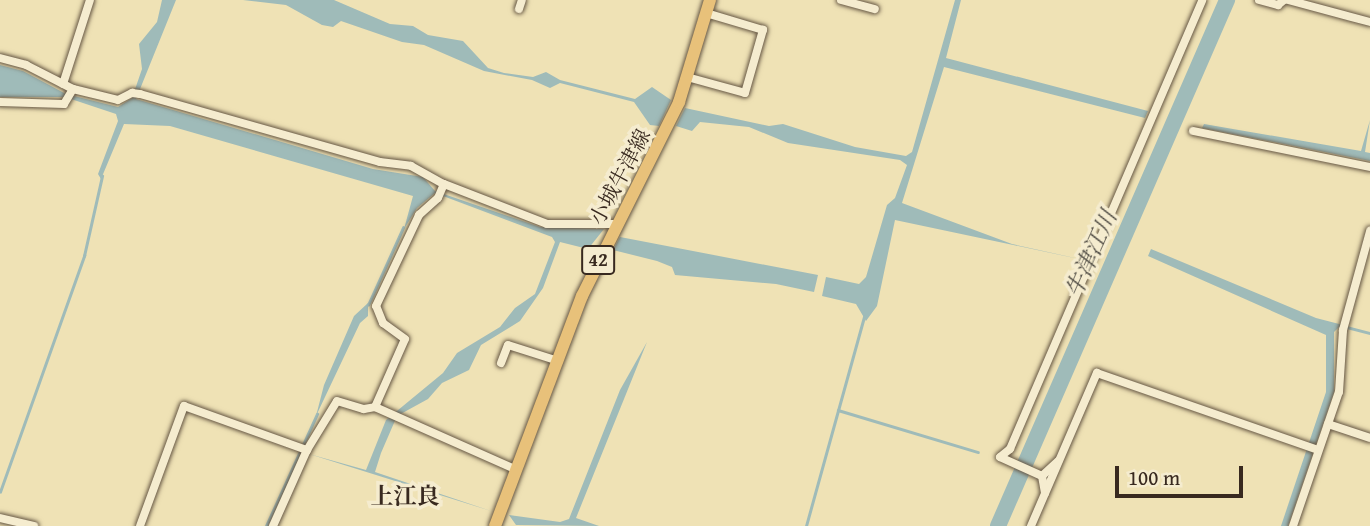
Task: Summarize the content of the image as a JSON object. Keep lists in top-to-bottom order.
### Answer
{
  "streets": {
    "main road": ["小城牛津線", "42"]
  },
  "districts": ["上江良"],
  "water": ["牛津江川"],
  "scale_bar": "100 m"
}
